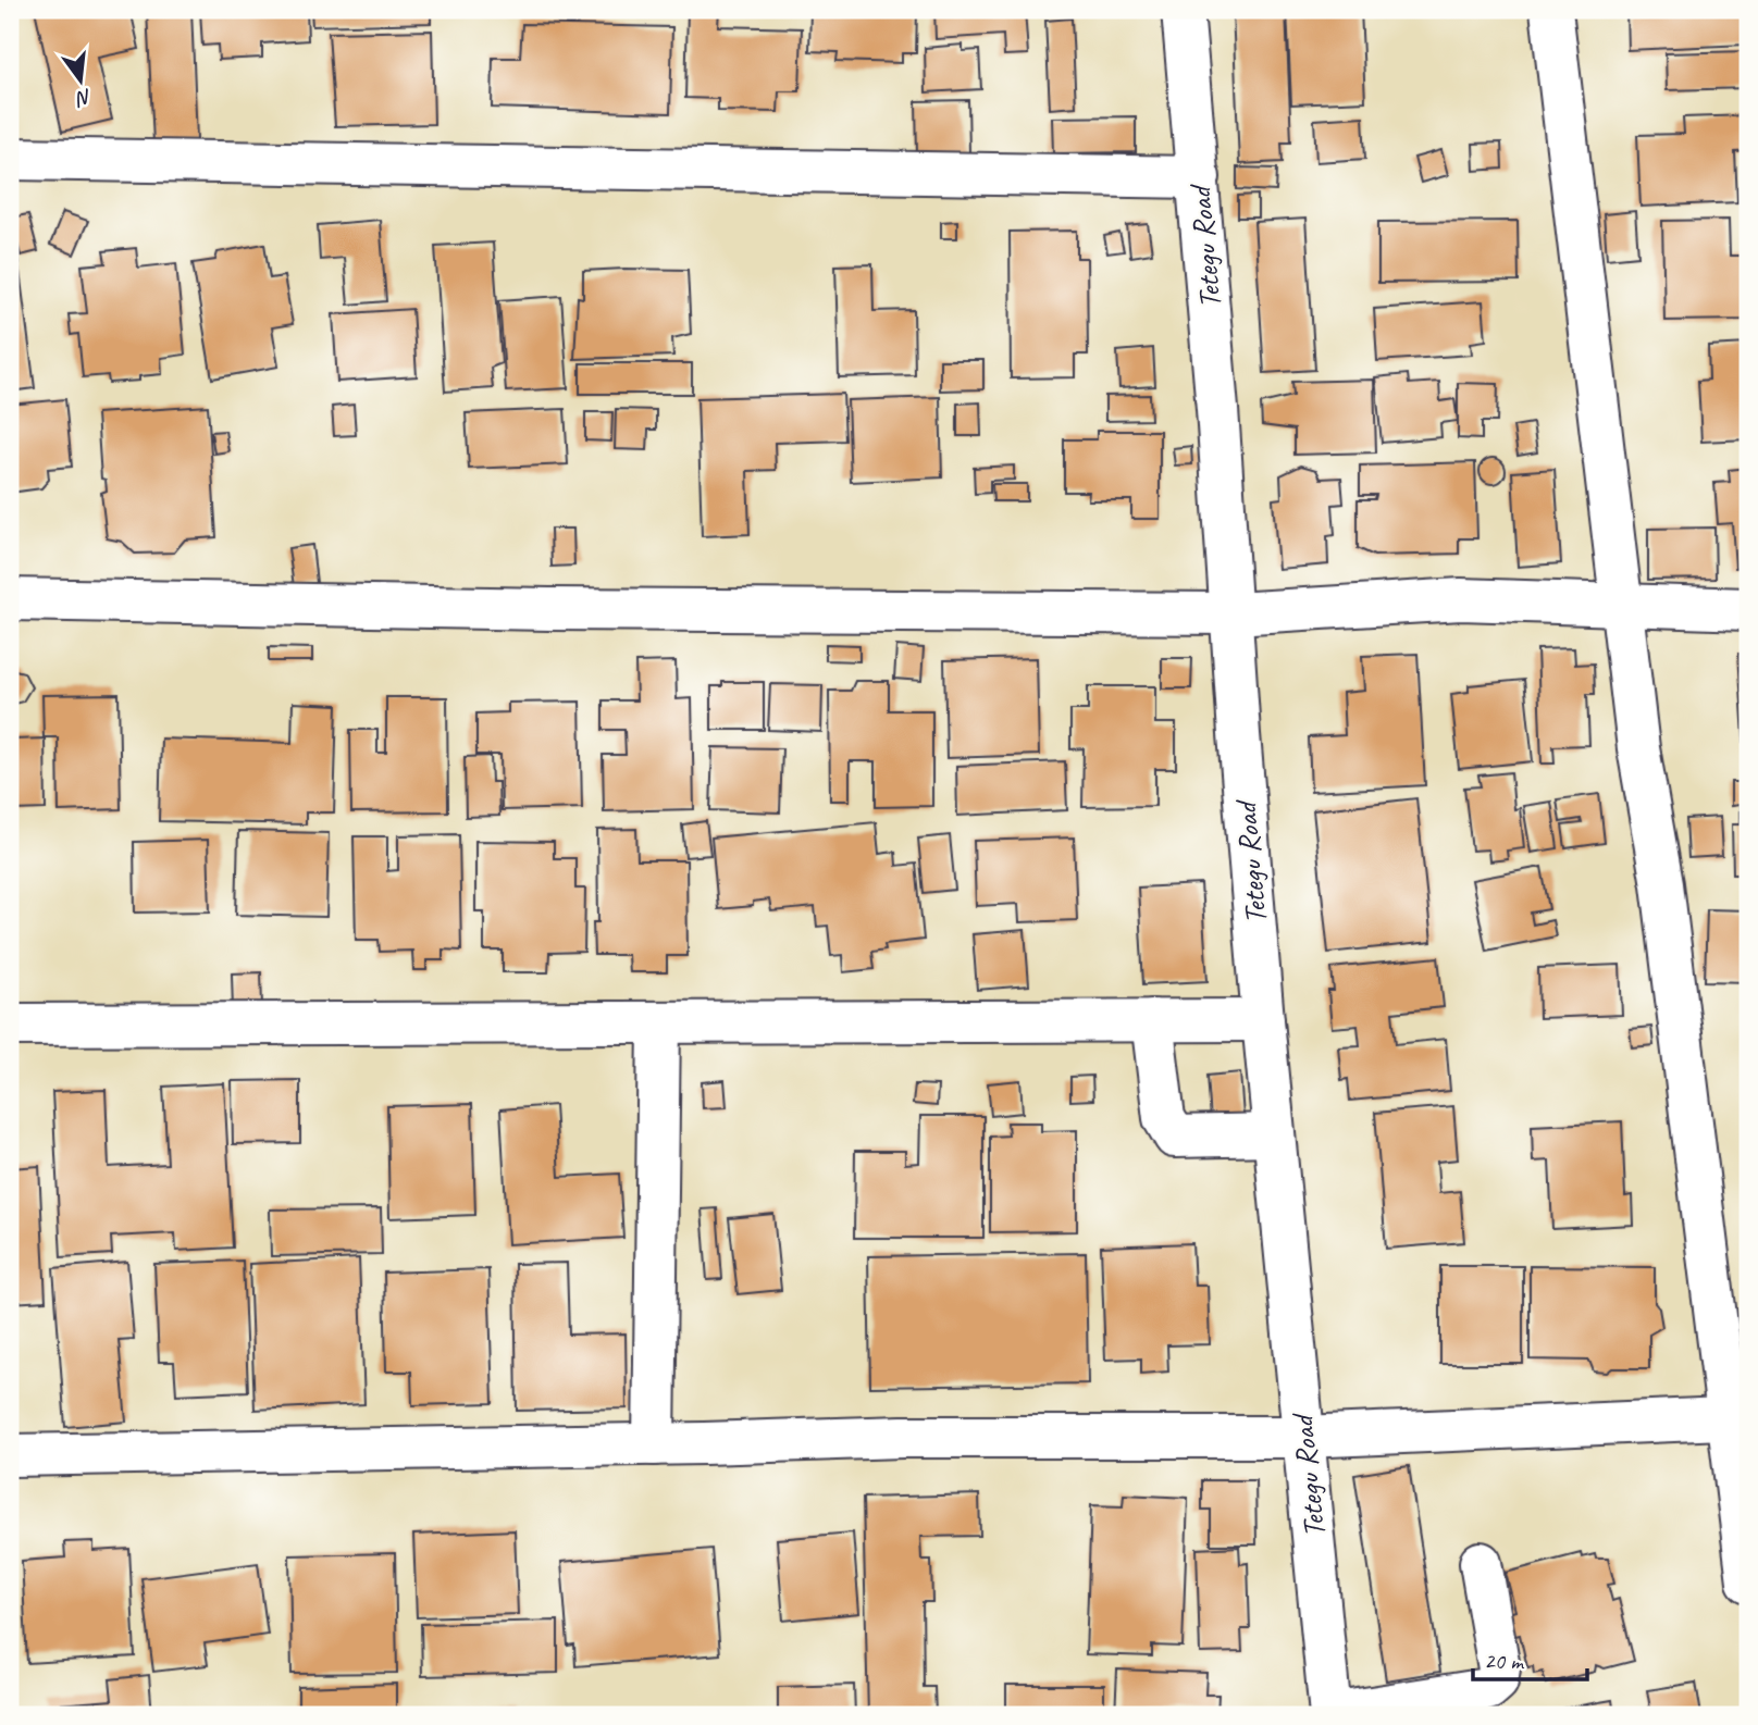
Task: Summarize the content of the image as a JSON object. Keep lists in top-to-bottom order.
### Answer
{
  "streets": {
    "street": ["Tetegu Road"]
  },
  "scale_bar": "20 m",
  "north": "bottom"
}
